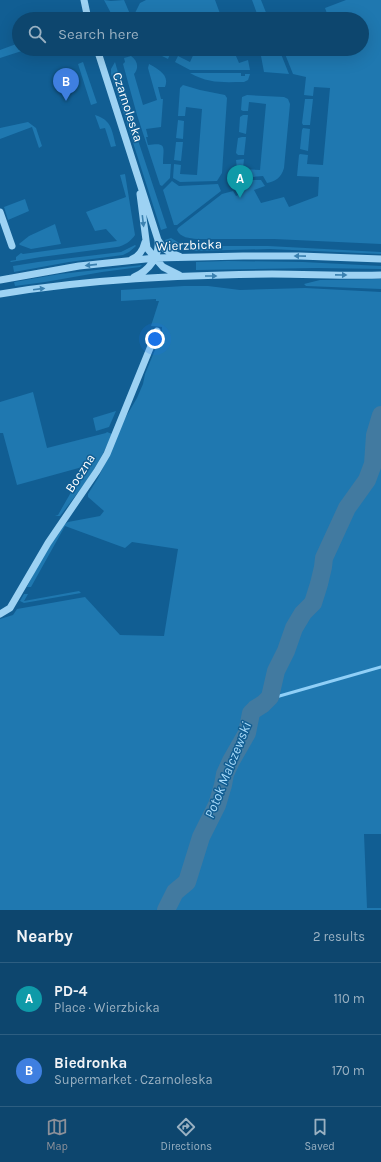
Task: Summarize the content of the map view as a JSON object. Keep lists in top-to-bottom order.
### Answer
{
  "streets": {
    "street": ["Czarnoleska", "Wierzbicka", "Boczna"]
  },
  "crossings": [
    ["Czarnoleska", "Wierzbicka"]
  ],
  "water": ["Potok Malczewski"],
  "page": {
    "search": "Search here",
    "pins": ["B", "A"],
    "heading": ["Nearby", "2 results"],
    "list": [
      {
        "mark": "A",
        "name": "PD-4",
        "note": "Place · Wierzbicka",
        "value": "110 m"
      },
      {
        "mark": "B",
        "name": "Biedronka",
        "note": "Supermarket · Czarnoleska",
        "value": "170 m"
      }
    ],
    "nav": ["Map", "Directions", "Saved"]
  }
}
